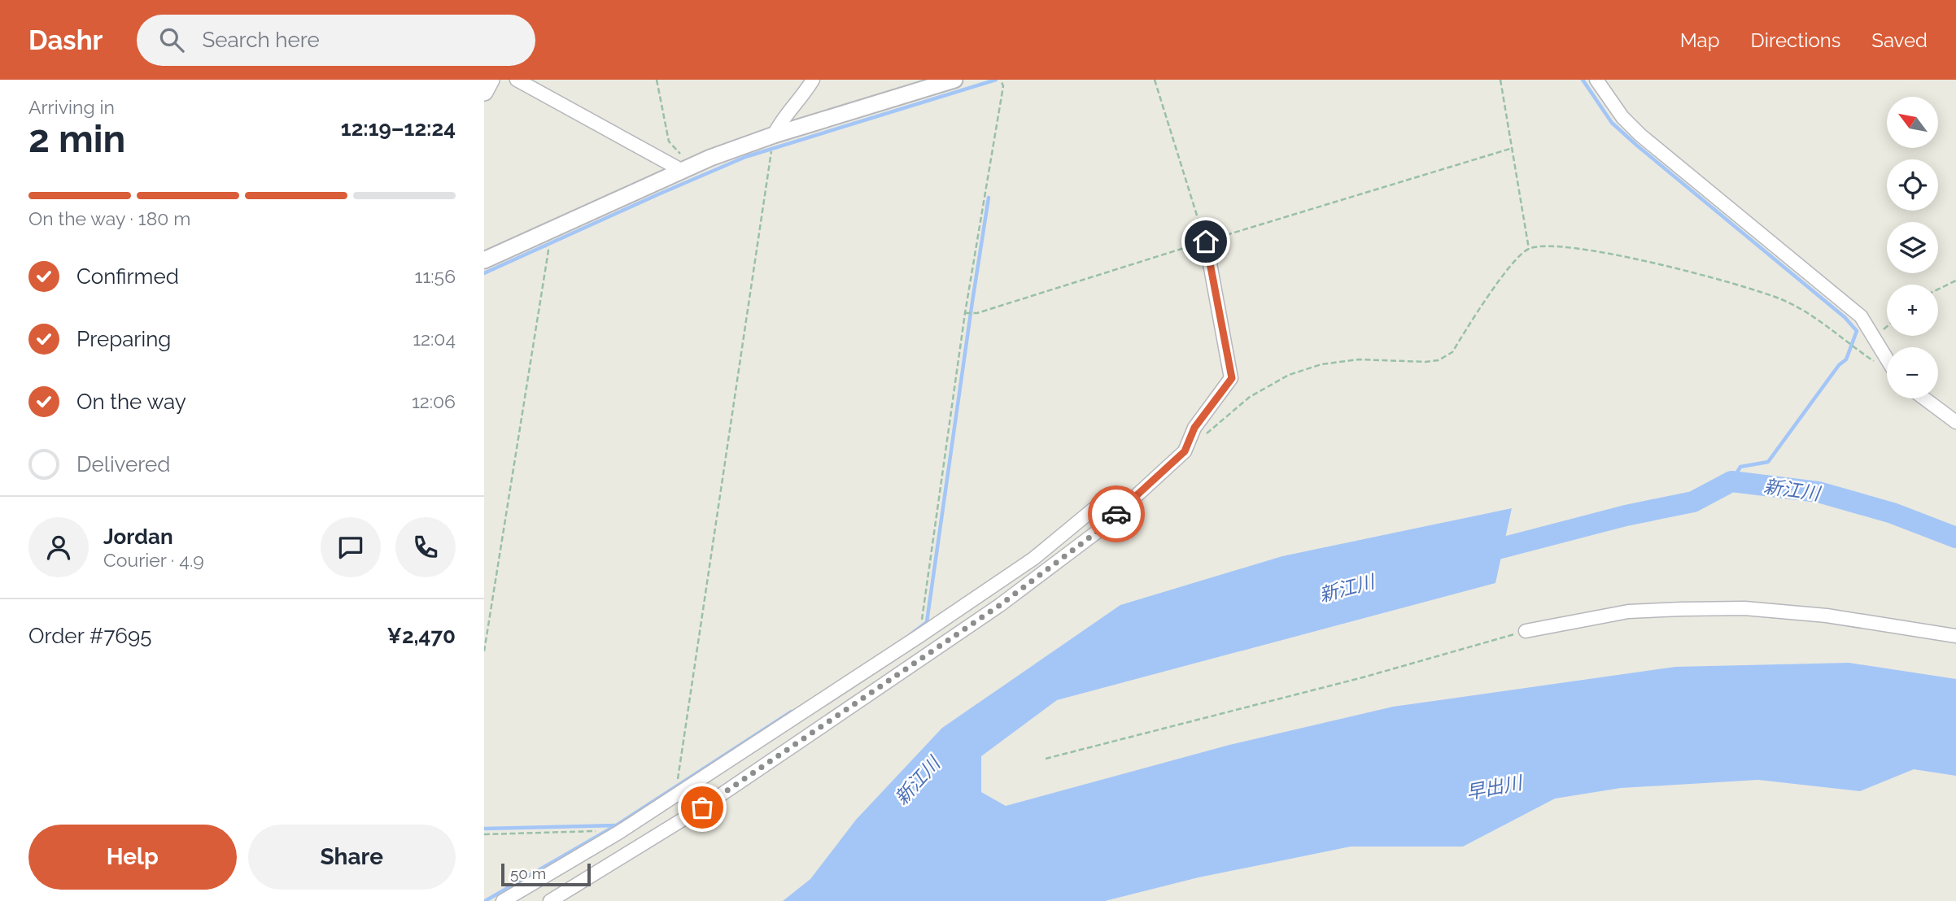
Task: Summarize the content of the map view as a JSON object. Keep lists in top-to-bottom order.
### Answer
{
  "water": ["新江川", "早出川"],
  "scale_bar": "50 m",
  "north": "top left",
  "page": {
    "header": "Dashr",
    "search": "Search here",
    "nav": ["Map", "Directions", "Saved"],
    "heading": ["2 min", "Arriving in", "12:19–12:24"],
    "panel": [
      "Jordan",
      "Courier · 4.9",
      "Order #7695",
      "¥2,470"
    ],
    "map_buttons": ["+", "−"],
    "bar": "On the way · 180 m",
    "list": [
      ["Confirmed", "11:56"],
      ["Preparing", "12:04"],
      ["On the way", "12:06"],
      "Delivered"
    ],
    "buttons": ["Help", "Share"],
    "scale": "50 m"
  }
}
